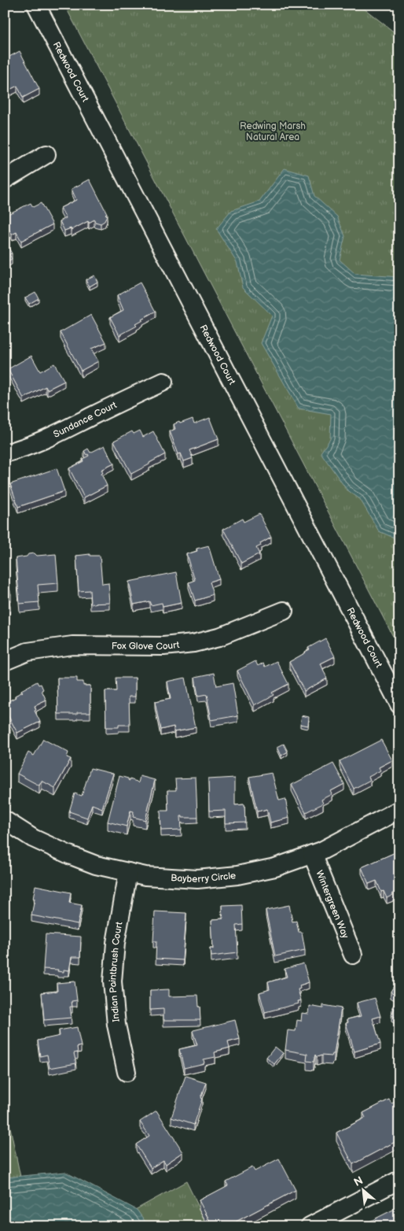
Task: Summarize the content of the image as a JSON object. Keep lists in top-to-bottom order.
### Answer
{
  "streets": {
    "street": [
      "Redwood Court",
      "Sundance Court",
      "Fox Glove Court",
      "Bayberry Circle",
      "Wintergreen Way",
      "Indian Paintbrush Court"
    ]
  },
  "crossings": [
    ["Bayberry Circle", "Wintergreen Way"],
    ["Bayberry Circle", "Indian Paintbrush Court"]
  ],
  "parks": ["Redwing Marsh Natural Area"],
  "north": "top left"
}
